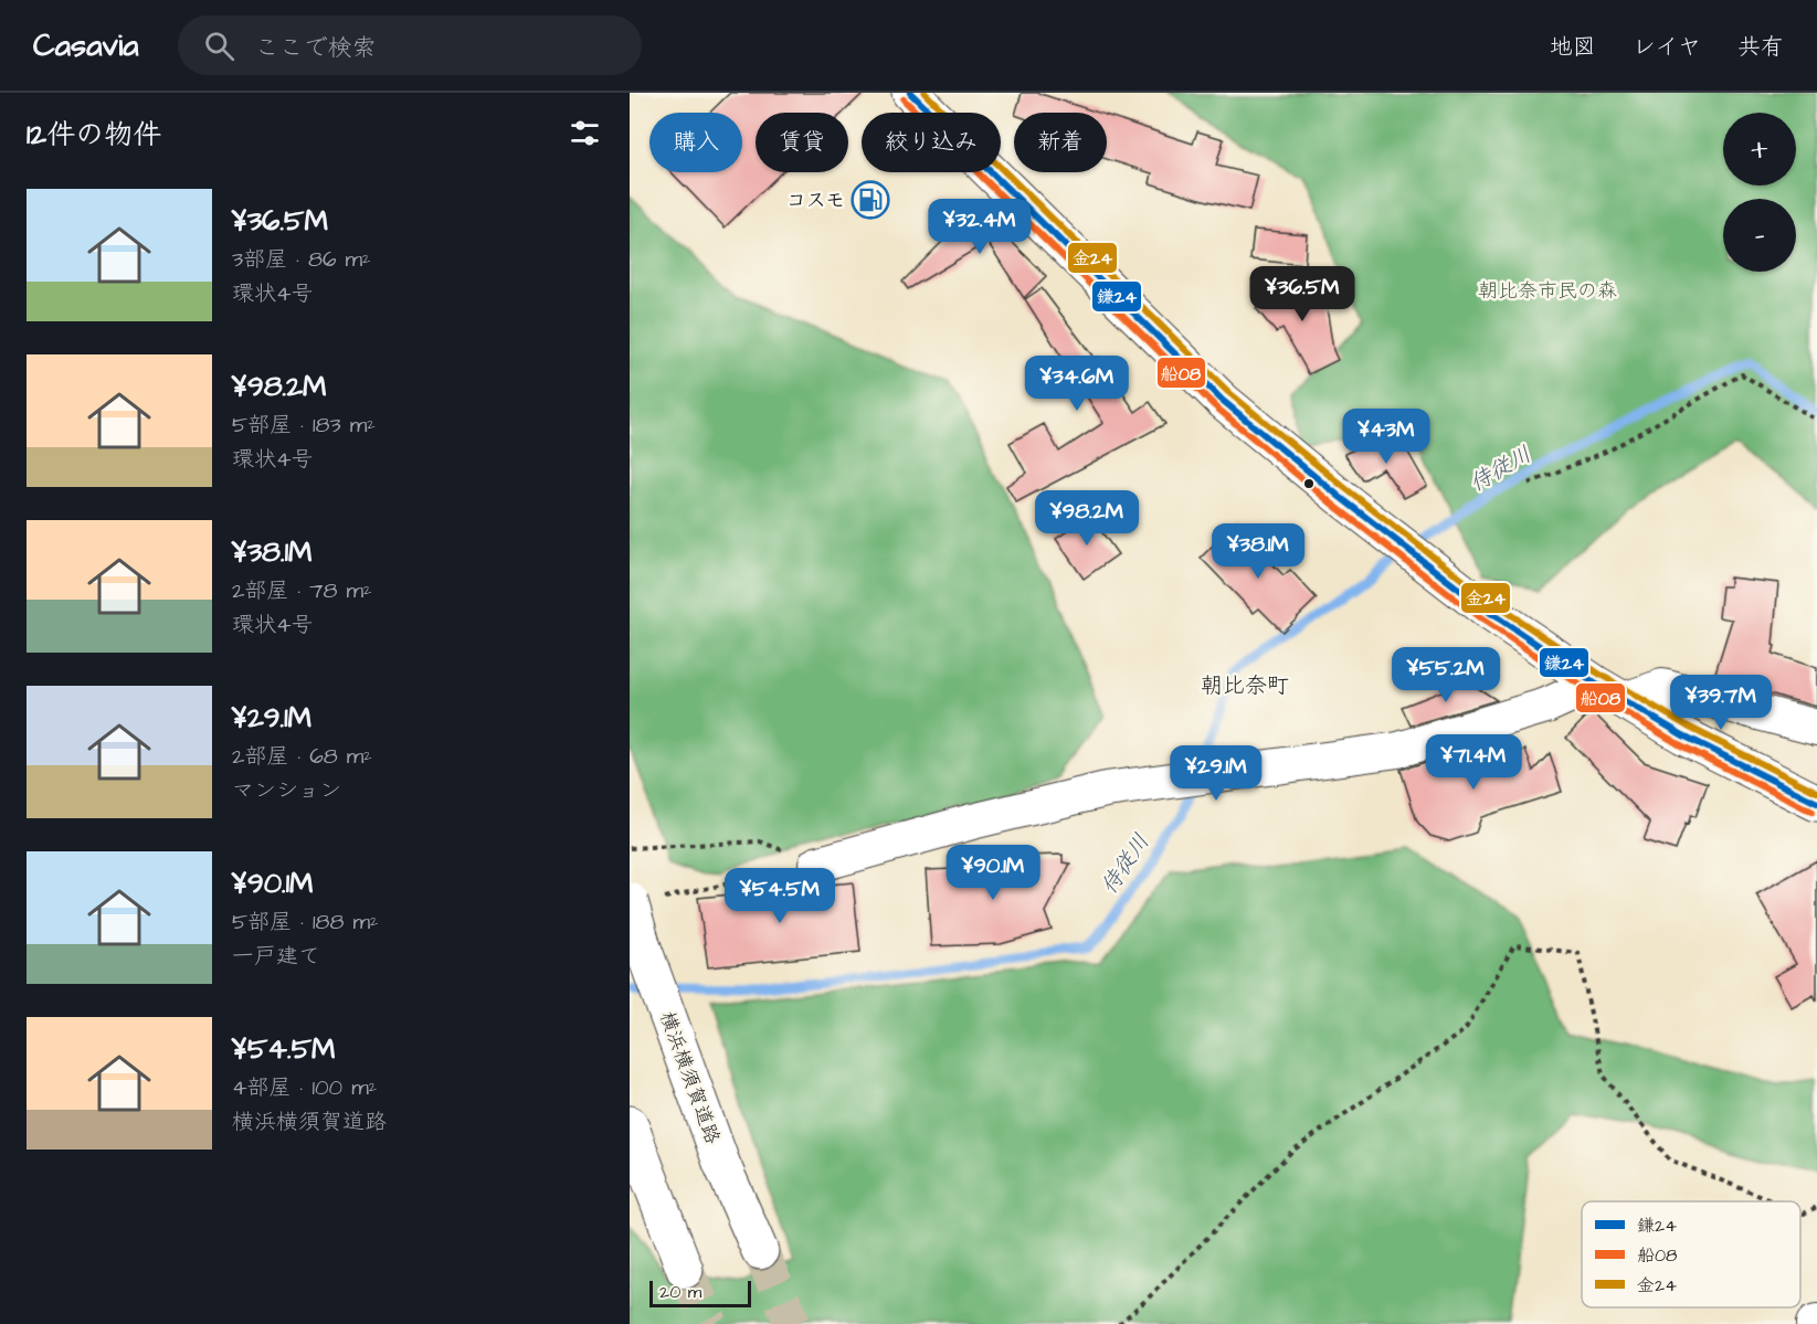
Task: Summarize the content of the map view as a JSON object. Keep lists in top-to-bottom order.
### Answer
{
  "streets": {
    "main road": ["横浜横須賀道路"]
  },
  "districts": ["朝比奈町"],
  "water": ["侍従川"],
  "parks": ["朝比奈市民の森"],
  "places": {
    "fuel station": ["コスモ"]
  },
  "lines": ["transit line 鎌24", "transit line 金24", "transit line 船08"],
  "legend": ["鎌24", "船08", "金24"],
  "scale_bar": "20 m",
  "page": {
    "header": "Casavia",
    "search": "ここで検索",
    "nav": ["地図", "レイヤ", "共有"],
    "heading": "12件の物件",
    "map_buttons": ["+", "−"],
    "chip": [
      "購入",
      "賃貸",
      "絞り込み",
      "新着"
    ],
    "list": [
      {
        "name": "¥36.5M",
        "note": "3部屋 · 86 m² · 環状4号"
      },
      {
        "name": "¥98.2M",
        "note": "5部屋 · 183 m² · 環状4号"
      },
      {
        "name": "¥38.1M",
        "note": "2部屋 · 78 m² · 環状4号"
      },
      {
        "name": "¥29.1M",
        "note": "2部屋 · 68 m² · マンション"
      },
      {
        "name": "¥90.1M",
        "note": "5部屋 · 188 m² · 一戸建て"
      },
      {
        "name": "¥54.5M",
        "note": "4部屋 · 100 m² · 横浜横須賀道路"
      }
    ],
    "price": [
      "¥32.4M",
      "¥36.5M",
      "¥34.6M",
      "¥43M",
      "¥98.2M",
      "¥38.1M",
      "¥55.2M",
      "¥39.7M",
      "¥71.4M",
      "¥29.1M",
      "¥90.1M",
      "¥54.5M"
    ],
    "scale": "20 m"
  }
}
